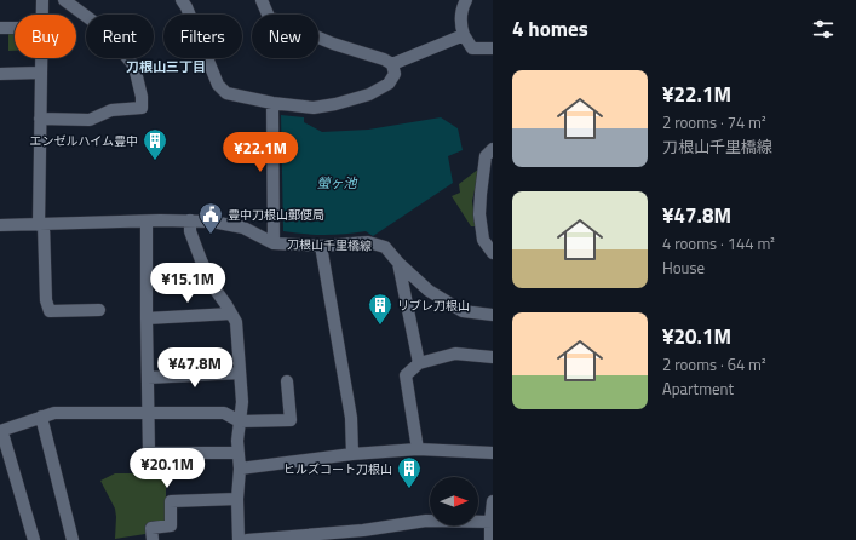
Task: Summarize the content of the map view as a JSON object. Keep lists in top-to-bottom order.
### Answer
{
  "streets": {
    "street": ["刀根山千里橋線"]
  },
  "districts": ["刀根山三丁目"],
  "water": ["螢ヶ池"],
  "places": {
    "building": ["エンゼルハイム豊中", "リブレ刀根山", "ヒルズコート刀根山"],
    "public building": ["豊中刀根山郵便局"]
  },
  "north": "right",
  "page": {
    "heading": "4 homes",
    "chip": [
      "Buy",
      "Rent",
      "Filters",
      "New"
    ],
    "list": [
      {
        "name": "¥22.1M",
        "note": "2 rooms · 74 m² · 刀根山千里橋線"
      },
      {
        "name": "¥47.8M",
        "note": "4 rooms · 144 m² · House"
      },
      {
        "name": "¥20.1M",
        "note": "2 rooms · 64 m² · Apartment"
      }
    ],
    "price": [
      "¥22.1M",
      "¥15.1M",
      "¥47.8M",
      "¥20.1M"
    ]
  }
}
